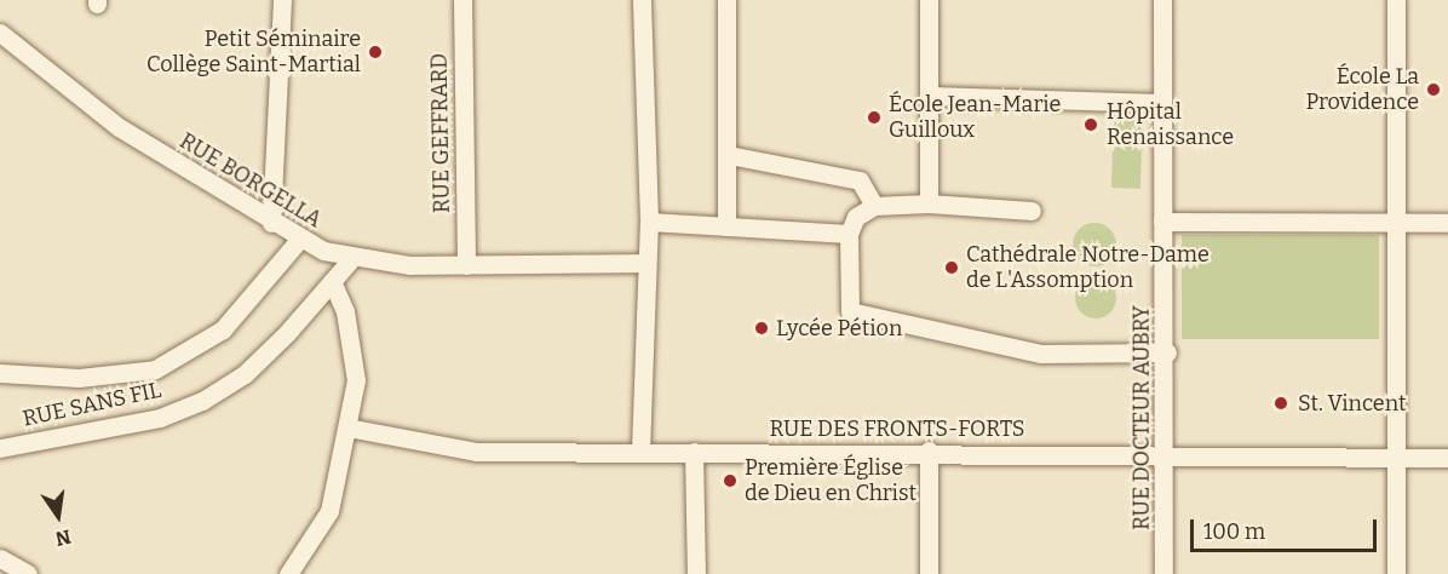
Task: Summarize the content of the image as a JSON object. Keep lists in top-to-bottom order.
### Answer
{
  "streets": {
    "street": [
      "RUE GEFFRARD",
      "RUE BORGELLA",
      "RUE SANS FIL",
      "RUE DOCTEUR AUBRY",
      "RUE DES FRONTS-FORTS"
    ]
  },
  "crossings": [
    ["RUE GEFFRARD", "RUE BORGELLA"],
    ["RUE BORGELLA", "RUE SANS FIL"],
    ["RUE DOCTEUR AUBRY", "RUE DES FRONTS-FORTS"]
  ],
  "places": [
    "Petit Séminaire Collège Saint-Martial",
    "École La Providence",
    "École Jean-Marie Guilloux",
    "Hôpital Renaissance",
    "Cathédrale Notre-Dame de L'Assomption",
    "Lycée Pétion",
    "St. Vincent",
    "Première Église de Dieu en Christ"
  ],
  "scale_bar": "100 m",
  "north": "bottom"
}
